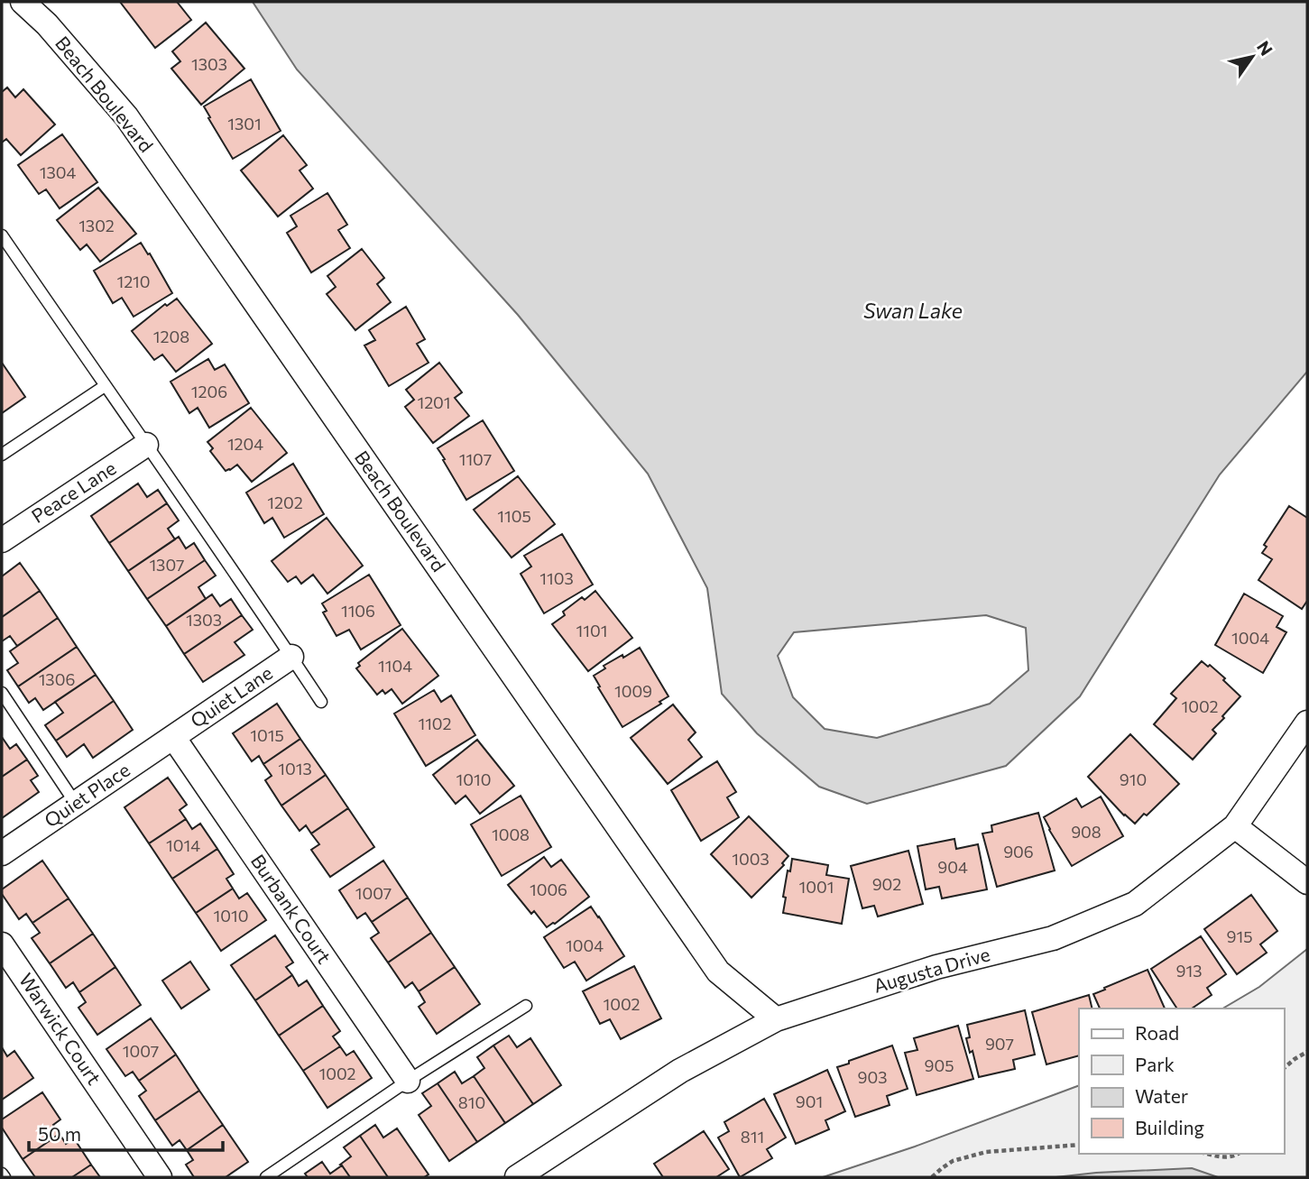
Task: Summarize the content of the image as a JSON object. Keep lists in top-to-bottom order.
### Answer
{
  "streets": {
    "street": [
      "Beach Boulevard",
      "Peace Lane",
      "Quiet Lane",
      "Quiet Place",
      "Burbank Court",
      "Augusta Drive",
      "Warwick Court"
    ]
  },
  "crossings": [
    ["Beach Boulevard", "Augusta Drive"],
    ["Quiet Lane", "Quiet Place"],
    ["Quiet Lane", "Burbank Court"],
    ["Quiet Place", "Burbank Court"]
  ],
  "water": ["Swan Lake"],
  "house_numbers": [
    "1303",
    "1301",
    "1304",
    "1302",
    "1210",
    "1208",
    "1206",
    "1201",
    "1204",
    "1107",
    "1202",
    "1105",
    "1307",
    "1103",
    "1106",
    "1303",
    "1101",
    "1004",
    "1104",
    "1306",
    "1009",
    "1002",
    "1102",
    "1015",
    "1013",
    "1010",
    "910",
    "908",
    "1008",
    "1014",
    "906",
    "1003",
    "904",
    "902",
    "1001",
    "1006",
    "1007",
    "1010",
    "915",
    "1004",
    "913",
    "1002",
    "907",
    "1007",
    "905",
    "1002",
    "903",
    "901",
    "810",
    "811"
  ],
  "legend": [
    "Road",
    "Park",
    "Water",
    "Building"
  ],
  "scale_bar": "50 m",
  "north": "top right"
}
